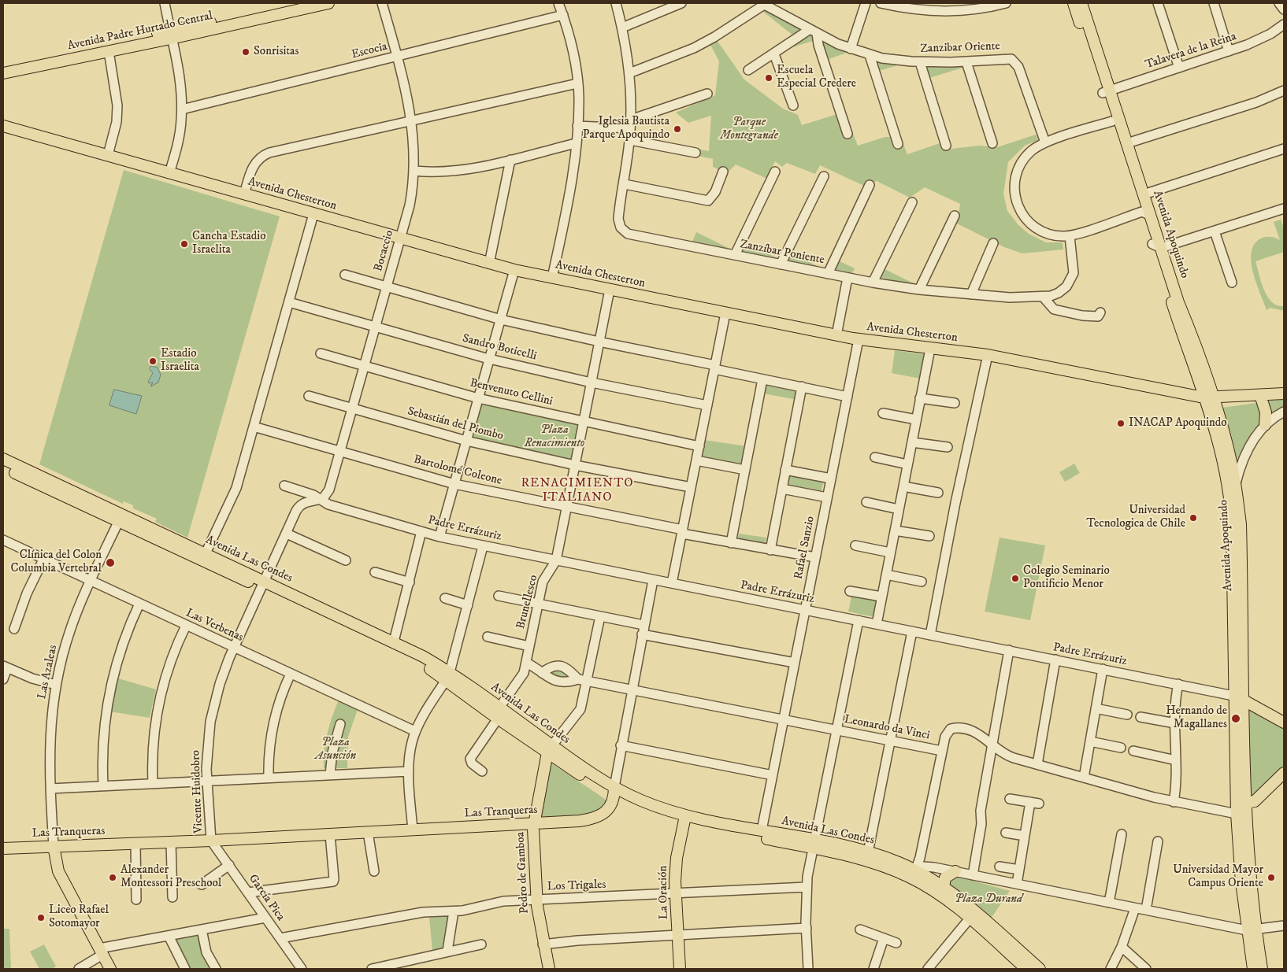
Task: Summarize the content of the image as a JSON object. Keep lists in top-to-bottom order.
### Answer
{
  "streets": {
    "main road": [
      "Avenida Padre Hurtado Central",
      "Avenida Chesterton",
      "Avenida Apoquindo",
      "Avenida Las Condes",
      "Las Tranqueras",
      "Pedro de Gamboa",
      "La Oración"
    ],
    "street": [
      "Zanzibar Oriente",
      "Escocia",
      "Talavera de la Reina",
      "Bocaccio",
      "Zanzíbar Poniente",
      "Sandro Boticelli",
      "Benvenuto Cellini",
      "Sebastián del Piombo",
      "Bartolomé Coleone",
      "Padre Errázuriz",
      "Rafael Sanzio",
      "Brunellesco",
      "Las Verbenas",
      "Las Azaleas",
      "Leonardo da Vinci",
      "Vicente Huidobro",
      "Los Trigales",
      "García Pica"
    ]
  },
  "crossings": [
    ["Zanzibar Oriente", "Avenida Apoquindo"],
    ["Zanzibar Oriente", "Zanzíbar Poniente"],
    ["Escocia", "Bocaccio"],
    ["Talavera de la Reina", "Avenida Apoquindo"],
    ["Avenida Chesterton", "Avenida Apoquindo"],
    ["Avenida Chesterton", "Bocaccio"],
    ["Avenida Chesterton", "Rafael Sanzio"],
    ["Avenida Chesterton", "Brunellesco"],
    ["Avenida Apoquindo", "Zanzíbar Poniente"],
    ["Avenida Apoquindo", "Padre Errázuriz"],
    ["Avenida Apoquindo", "Leonardo da Vinci"],
    ["Bocaccio", "Sandro Boticelli"],
    ["Bocaccio", "Benvenuto Cellini"],
    ["Bocaccio", "Sebastián del Piombo"],
    ["Bocaccio", "Bartolomé Coleone"],
    ["Bocaccio", "Padre Errázuriz"],
    ["Sandro Boticelli", "Brunellesco"],
    ["Benvenuto Cellini", "Brunellesco"],
    ["Sebastián del Piombo", "Brunellesco"],
    ["Bartolomé Coleone", "Rafael Sanzio"],
    ["Bartolomé Coleone", "Brunellesco"],
    ["Padre Errázuriz", "Rafael Sanzio"],
    ["Padre Errázuriz", "Brunellesco"],
    ["Rafael Sanzio", "Avenida Las Condes"],
    ["Rafael Sanzio", "Leonardo da Vinci"],
    ["Avenida Las Condes", "Brunellesco"],
    ["Avenida Las Condes", "Las Azaleas"],
    ["Avenida Las Condes", "Vicente Huidobro"],
    ["Avenida Las Condes", "Las Tranqueras"],
    ["Avenida Las Condes", "Pedro de Gamboa"],
    ["Avenida Las Condes", "La Oración"],
    ["Brunellesco", "Leonardo da Vinci"],
    ["Las Verbenas", "Las Azaleas"],
    ["Las Verbenas", "Vicente Huidobro"],
    ["Las Azaleas", "Las Tranqueras"],
    ["Vicente Huidobro", "Las Tranqueras"],
    ["Vicente Huidobro", "García Pica"],
    ["Las Tranqueras", "Pedro de Gamboa"],
    ["Las Tranqueras", "García Pica"],
    ["Pedro de Gamboa", "Los Trigales"],
    ["Los Trigales", "La Oración"],
    ["Los Trigales", "García Pica"]
  ],
  "districts": ["RENACIMIENTO ITALIANO"],
  "parks": [
    "Parque Montegrande",
    "Plaza Renacimiento",
    "Plaza Asunción",
    "Plaza Durand"
  ],
  "places": [
    "Sonrisitas",
    "Escuela Especial Credere",
    "Iglesia Bautista Parque Apoquindo",
    "Cancha Estadio Israelita",
    "Estadio Israelita",
    "INACAP Apoquindo",
    "Universidad Tecnologica de Chile",
    "Clínica del Colon Columbia Vertebral",
    "Colegio Seminario Pontificio Menor",
    "Hernando de Magallanes",
    "Alexander Montessori Preschool",
    "Universidad Mayor Campus Oriente",
    "Liceo Rafael Sotomayor"
  ]
}
